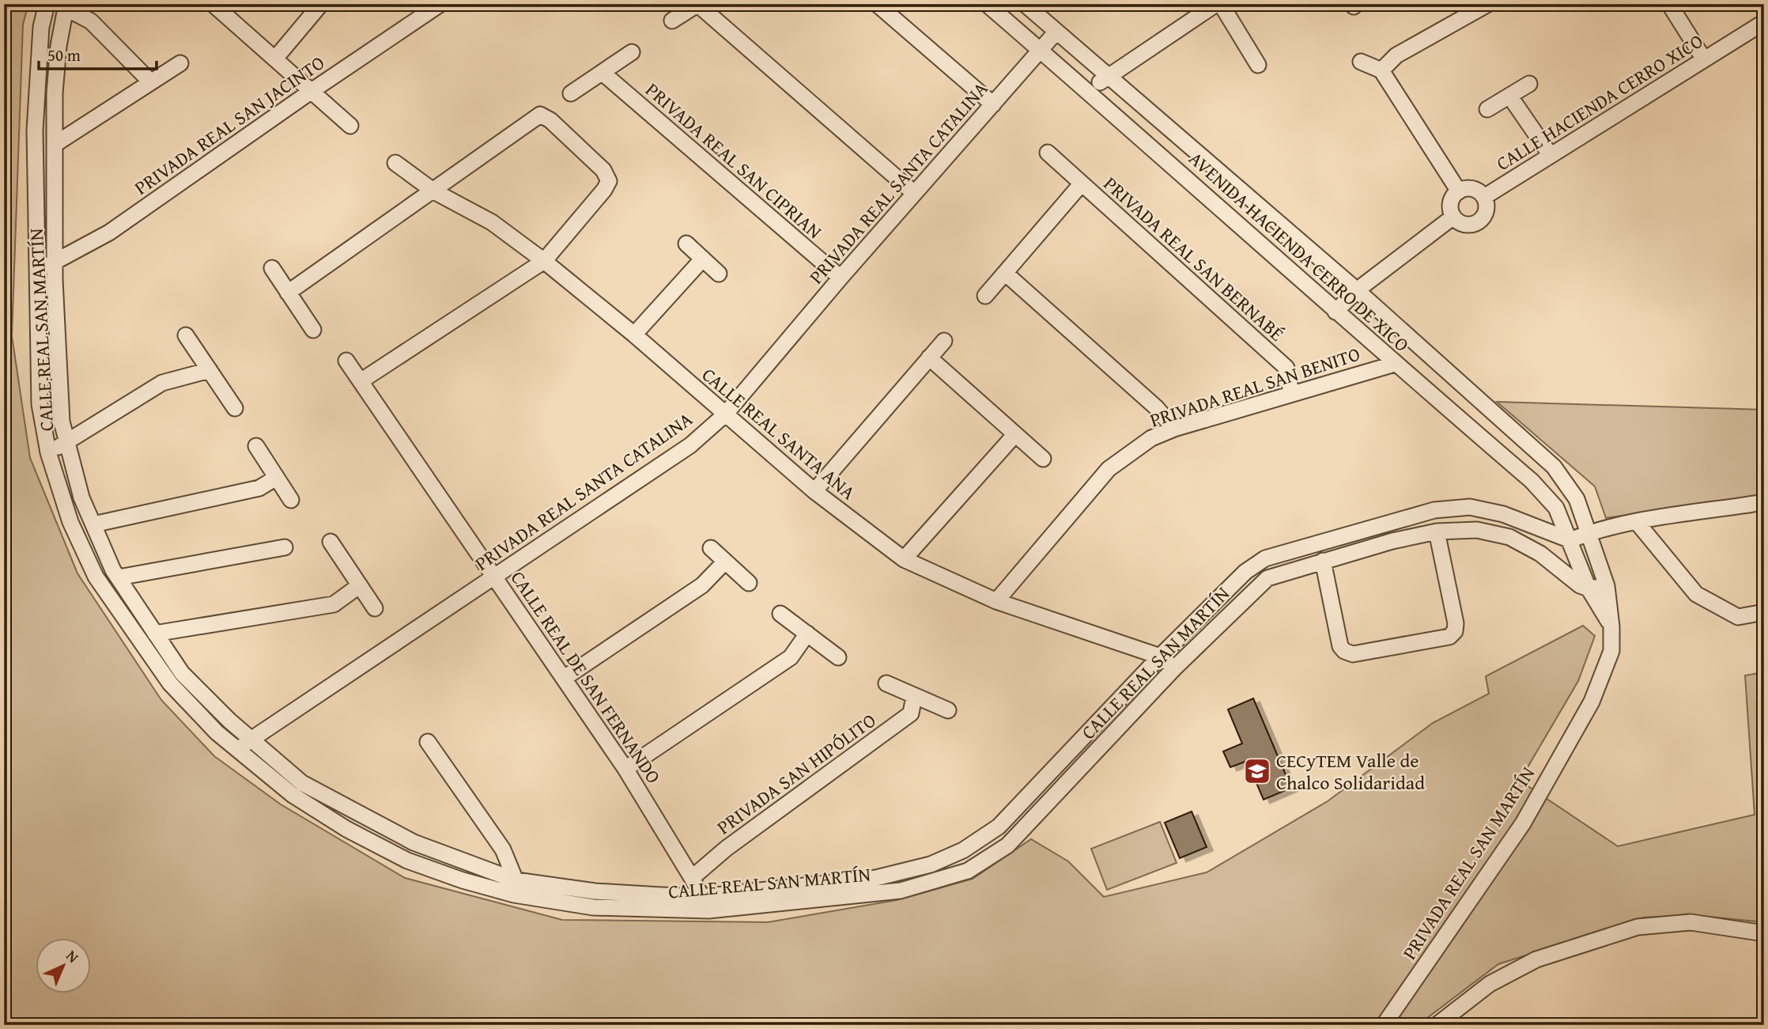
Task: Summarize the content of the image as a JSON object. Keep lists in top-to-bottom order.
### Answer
{
  "streets": {
    "street": [
      "CALLE HACIENDA CERRO XICO",
      "PRIVADA REAL SAN JACINTO",
      "PRIVADA REAL SAN CIPRIAN",
      "PRIVADA REAL SANTA CATALINA",
      "AVENIDA HACIENDA CERRO DE XICO",
      "PRIVADA REAL SAN BERNABÉ",
      "CALLE REAL SAN MARTÍN",
      "PRIVADA REAL SAN BENITO",
      "CALLE REAL SANTA ANA",
      "CALLE REAL DE SAN FERNANDO",
      "PRIVADA SAN HIPÓLITO",
      "PRIVADA REAL SAN MARTÍN"
    ]
  },
  "crossings": [
    ["PRIVADA REAL SAN JACINTO", "CALLE REAL SAN MARTÍN"],
    ["PRIVADA REAL SAN CIPRIAN", "PRIVADA REAL SANTA CATALINA"],
    ["PRIVADA REAL SANTA CATALINA", "AVENIDA HACIENDA CERRO DE XICO"],
    ["PRIVADA REAL SANTA CATALINA", "CALLE REAL SAN MARTÍN"],
    ["PRIVADA REAL SANTA CATALINA", "CALLE REAL SANTA ANA"],
    ["PRIVADA REAL SANTA CATALINA", "CALLE REAL DE SAN FERNANDO"],
    ["AVENIDA HACIENDA CERRO DE XICO", "CALLE REAL SAN MARTÍN"],
    ["AVENIDA HACIENDA CERRO DE XICO", "PRIVADA REAL SAN BENITO"],
    ["AVENIDA HACIENDA CERRO DE XICO", "PRIVADA REAL SAN MARTÍN"],
    ["PRIVADA REAL SAN BERNABÉ", "PRIVADA REAL SAN BENITO"],
    ["CALLE REAL SAN MARTÍN", "CALLE REAL SANTA ANA"],
    ["CALLE REAL SAN MARTÍN", "CALLE REAL DE SAN FERNANDO"],
    ["PRIVADA REAL SAN BENITO", "CALLE REAL SANTA ANA"],
    ["CALLE REAL DE SAN FERNANDO", "PRIVADA SAN HIPÓLITO"]
  ],
  "places": {
    "school or university": ["CECyTEM Valle de Chalco Solidaridad"]
  },
  "scale_bar": "50 m",
  "north": "top right"
}
